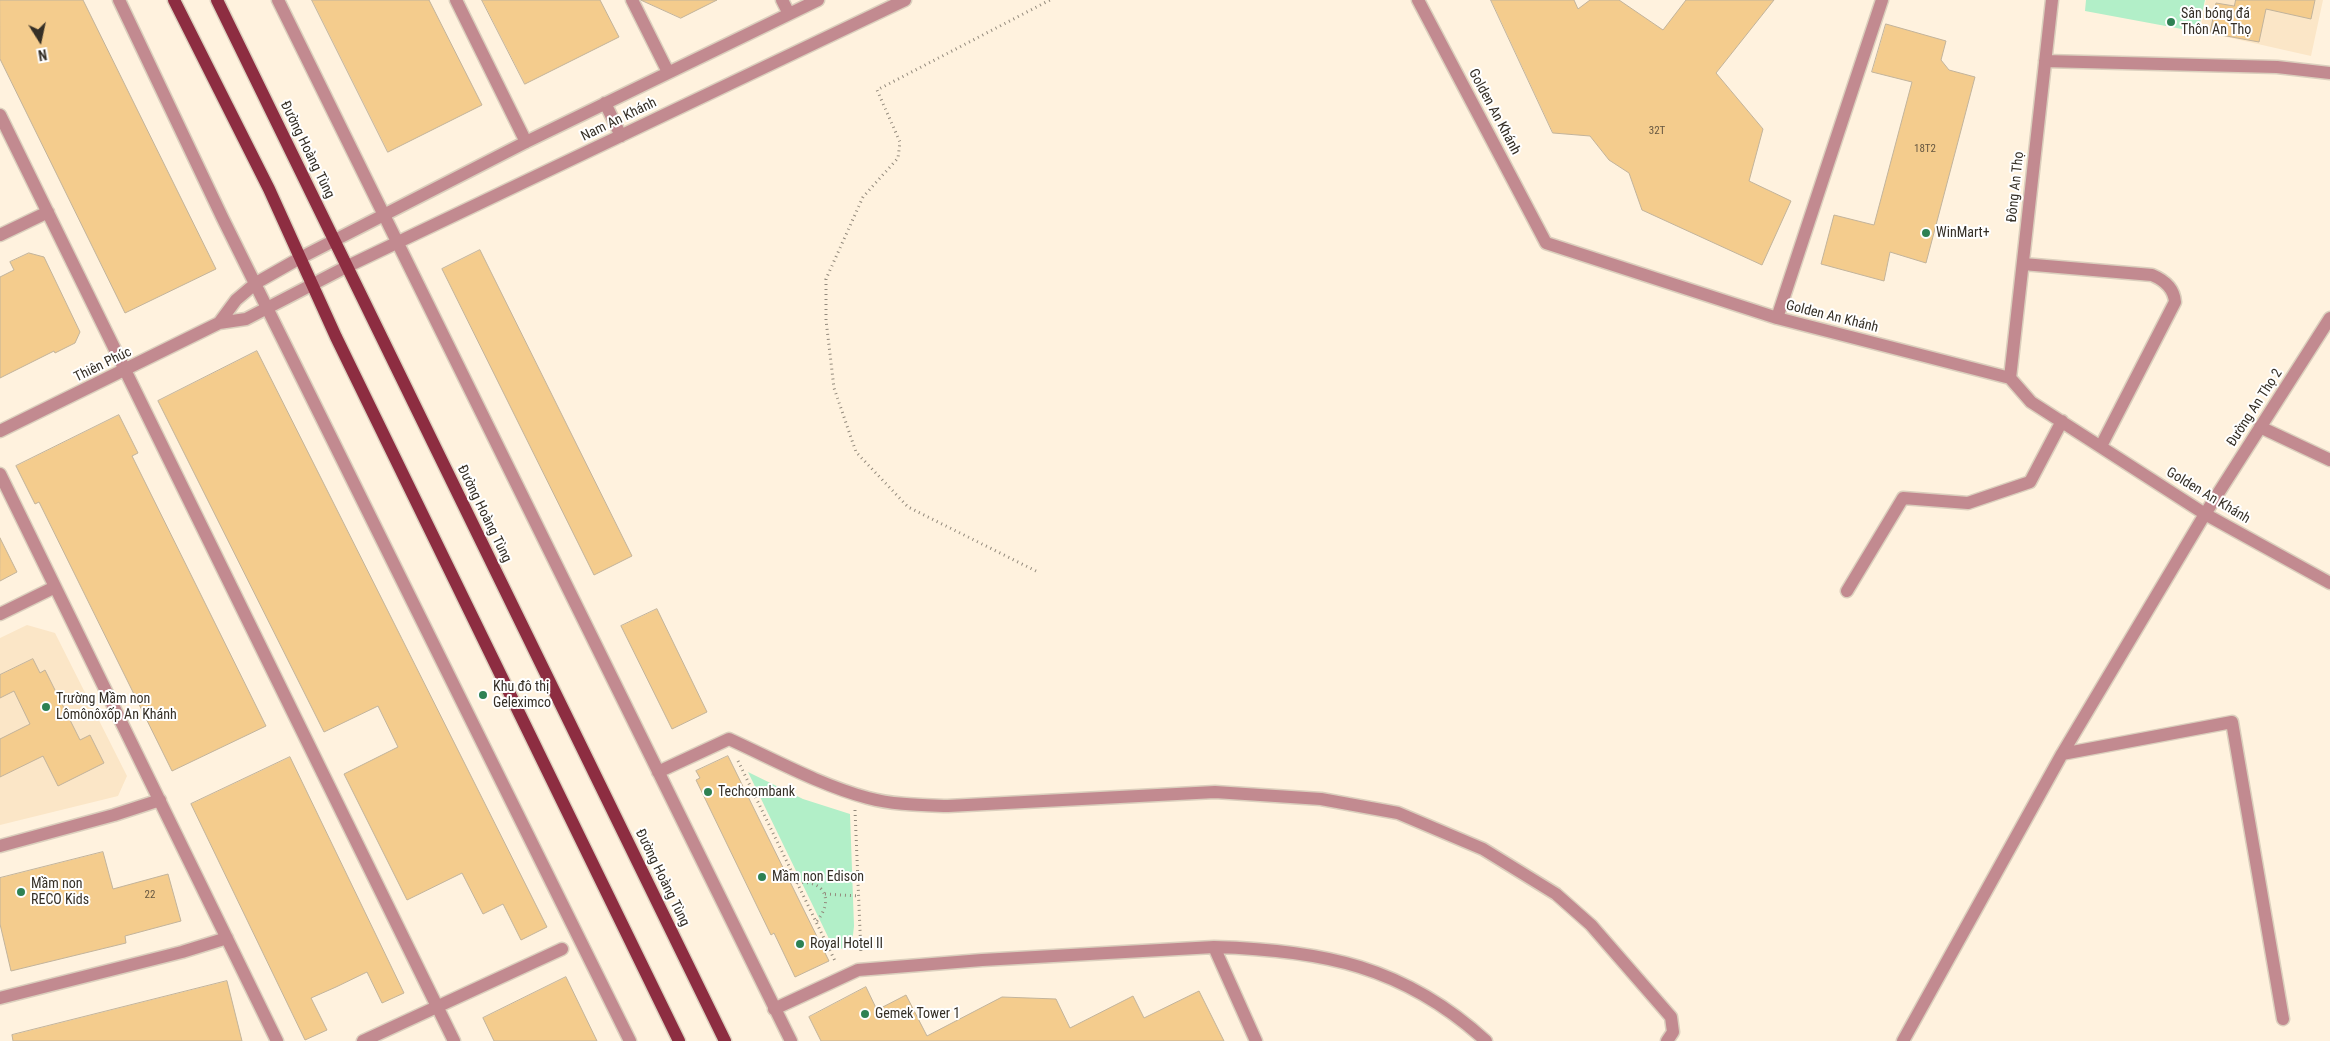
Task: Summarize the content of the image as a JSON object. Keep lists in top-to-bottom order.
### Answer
{
  "streets": {
    "main road": ["Đường Hoàng Tùng"],
    "street": [
      "Golden An Khánh",
      "Nam An Khánh",
      "Đông An Thọ",
      "Thiên Phúc",
      "Đường An Thọ 2"
    ]
  },
  "crossings": [
    ["Golden An Khánh", "Đông An Thọ"],
    ["Golden An Khánh", "Đường An Thọ 2"],
    ["Nam An Khánh", "Đường Hoàng Tùng"],
    ["Nam An Khánh", "Thiên Phúc"],
    ["Đường Hoàng Tùng", "Thiên Phúc"]
  ],
  "places": [
    "Sân bóng đá Thôn An Thọ",
    "WinMart+",
    "Khu đô thị Geleximco",
    "Trường Mầm non Lômônôxốp An Khánh",
    "Techcombank",
    "Mầm non Edison",
    "Mầm non RECO Kids",
    "Royal Hotel II",
    "Gemek Tower 1"
  ],
  "house_numbers": ["32T", "18T2", "22"],
  "north": "bottom"
}
